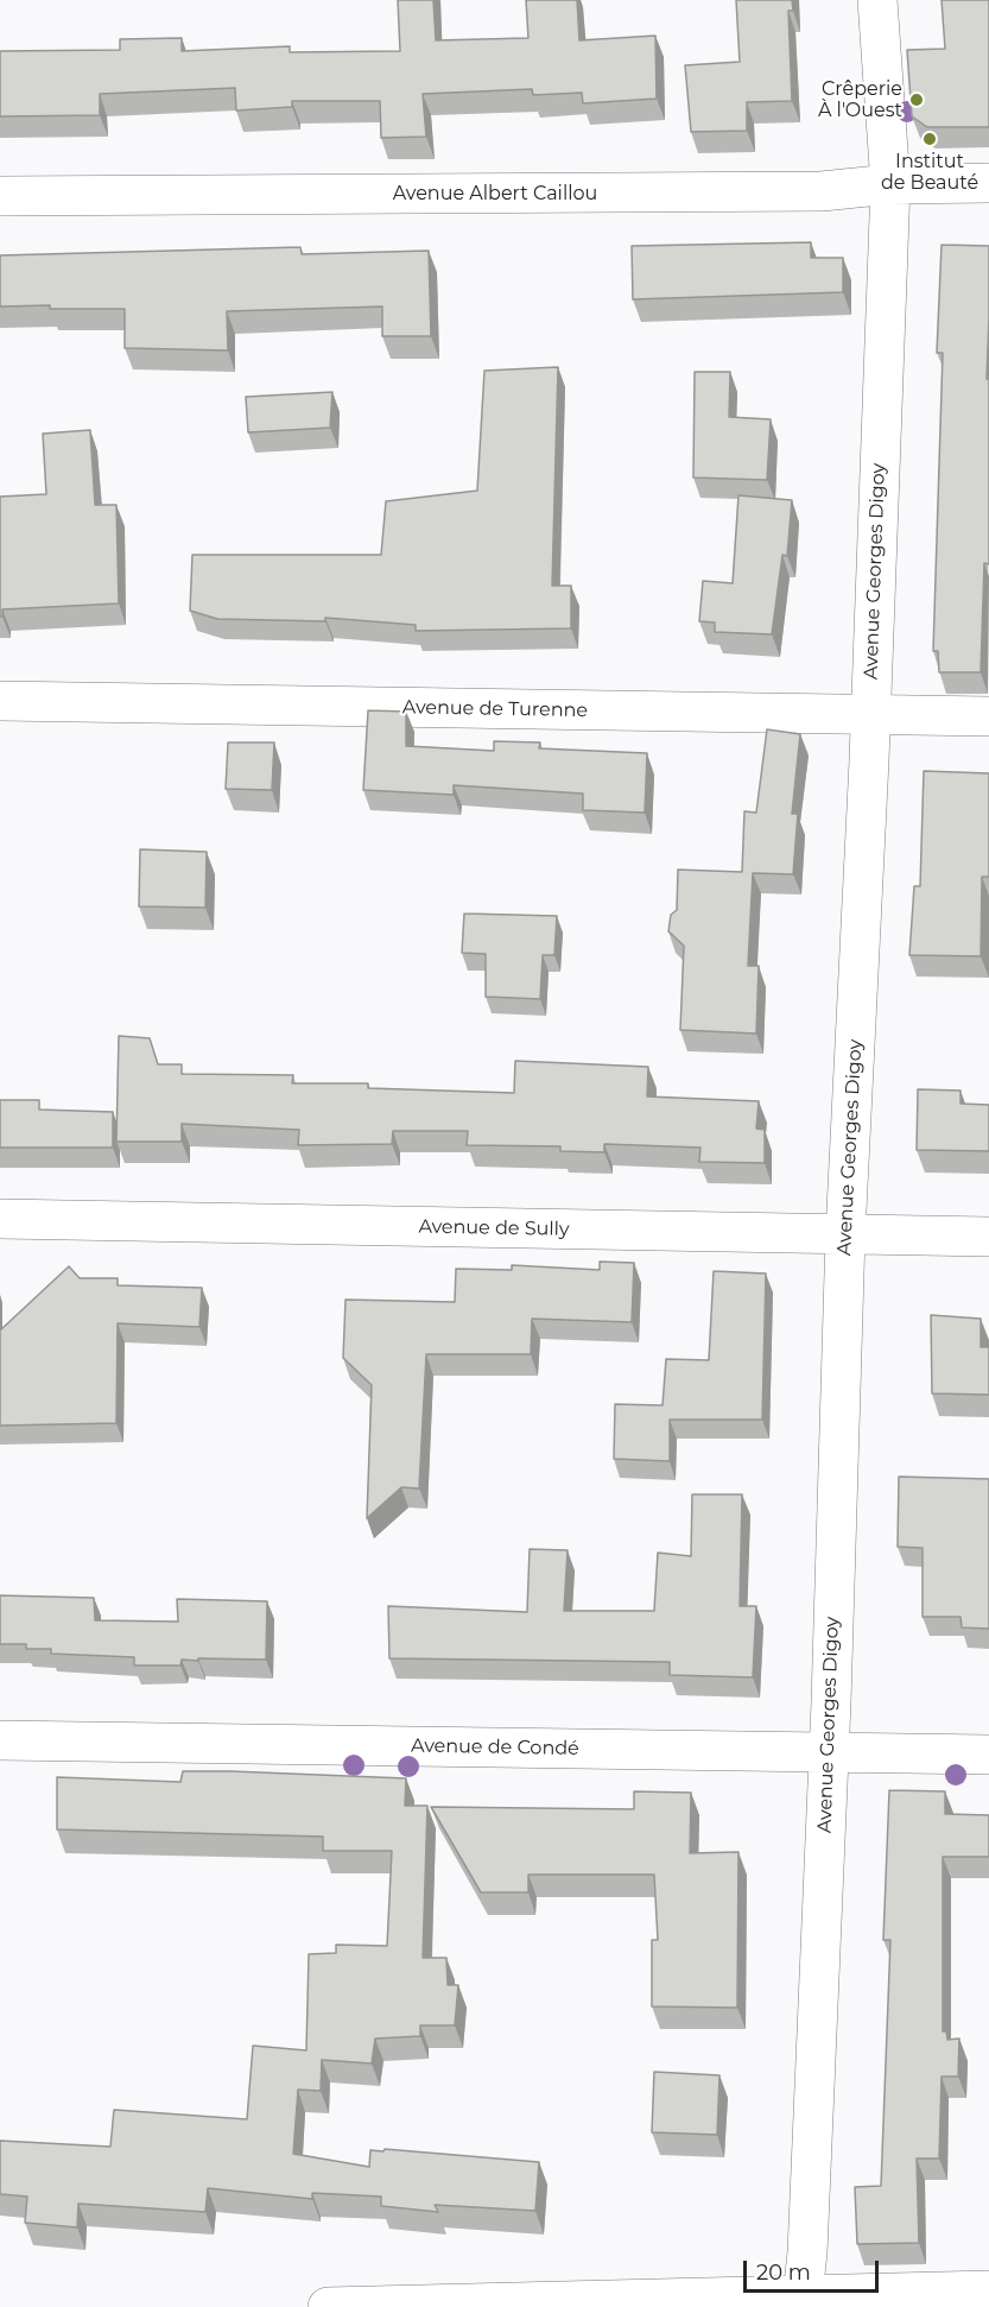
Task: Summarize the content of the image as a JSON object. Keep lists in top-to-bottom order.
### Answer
{
  "streets": {
    "street": [
      "Avenue Albert Caillou",
      "Avenue Georges Digoy",
      "Avenue de Turenne",
      "Avenue de Sully",
      "Avenue de Condé"
    ]
  },
  "crossings": [
    ["Avenue Albert Caillou", "Avenue Georges Digoy"],
    ["Avenue Georges Digoy", "Avenue de Turenne"],
    ["Avenue Georges Digoy", "Avenue de Sully"],
    ["Avenue Georges Digoy", "Avenue de Condé"]
  ],
  "places": ["Crêperie À l'Ouest", "Institut de Beauté"],
  "scale_bar": "20 m"
}
